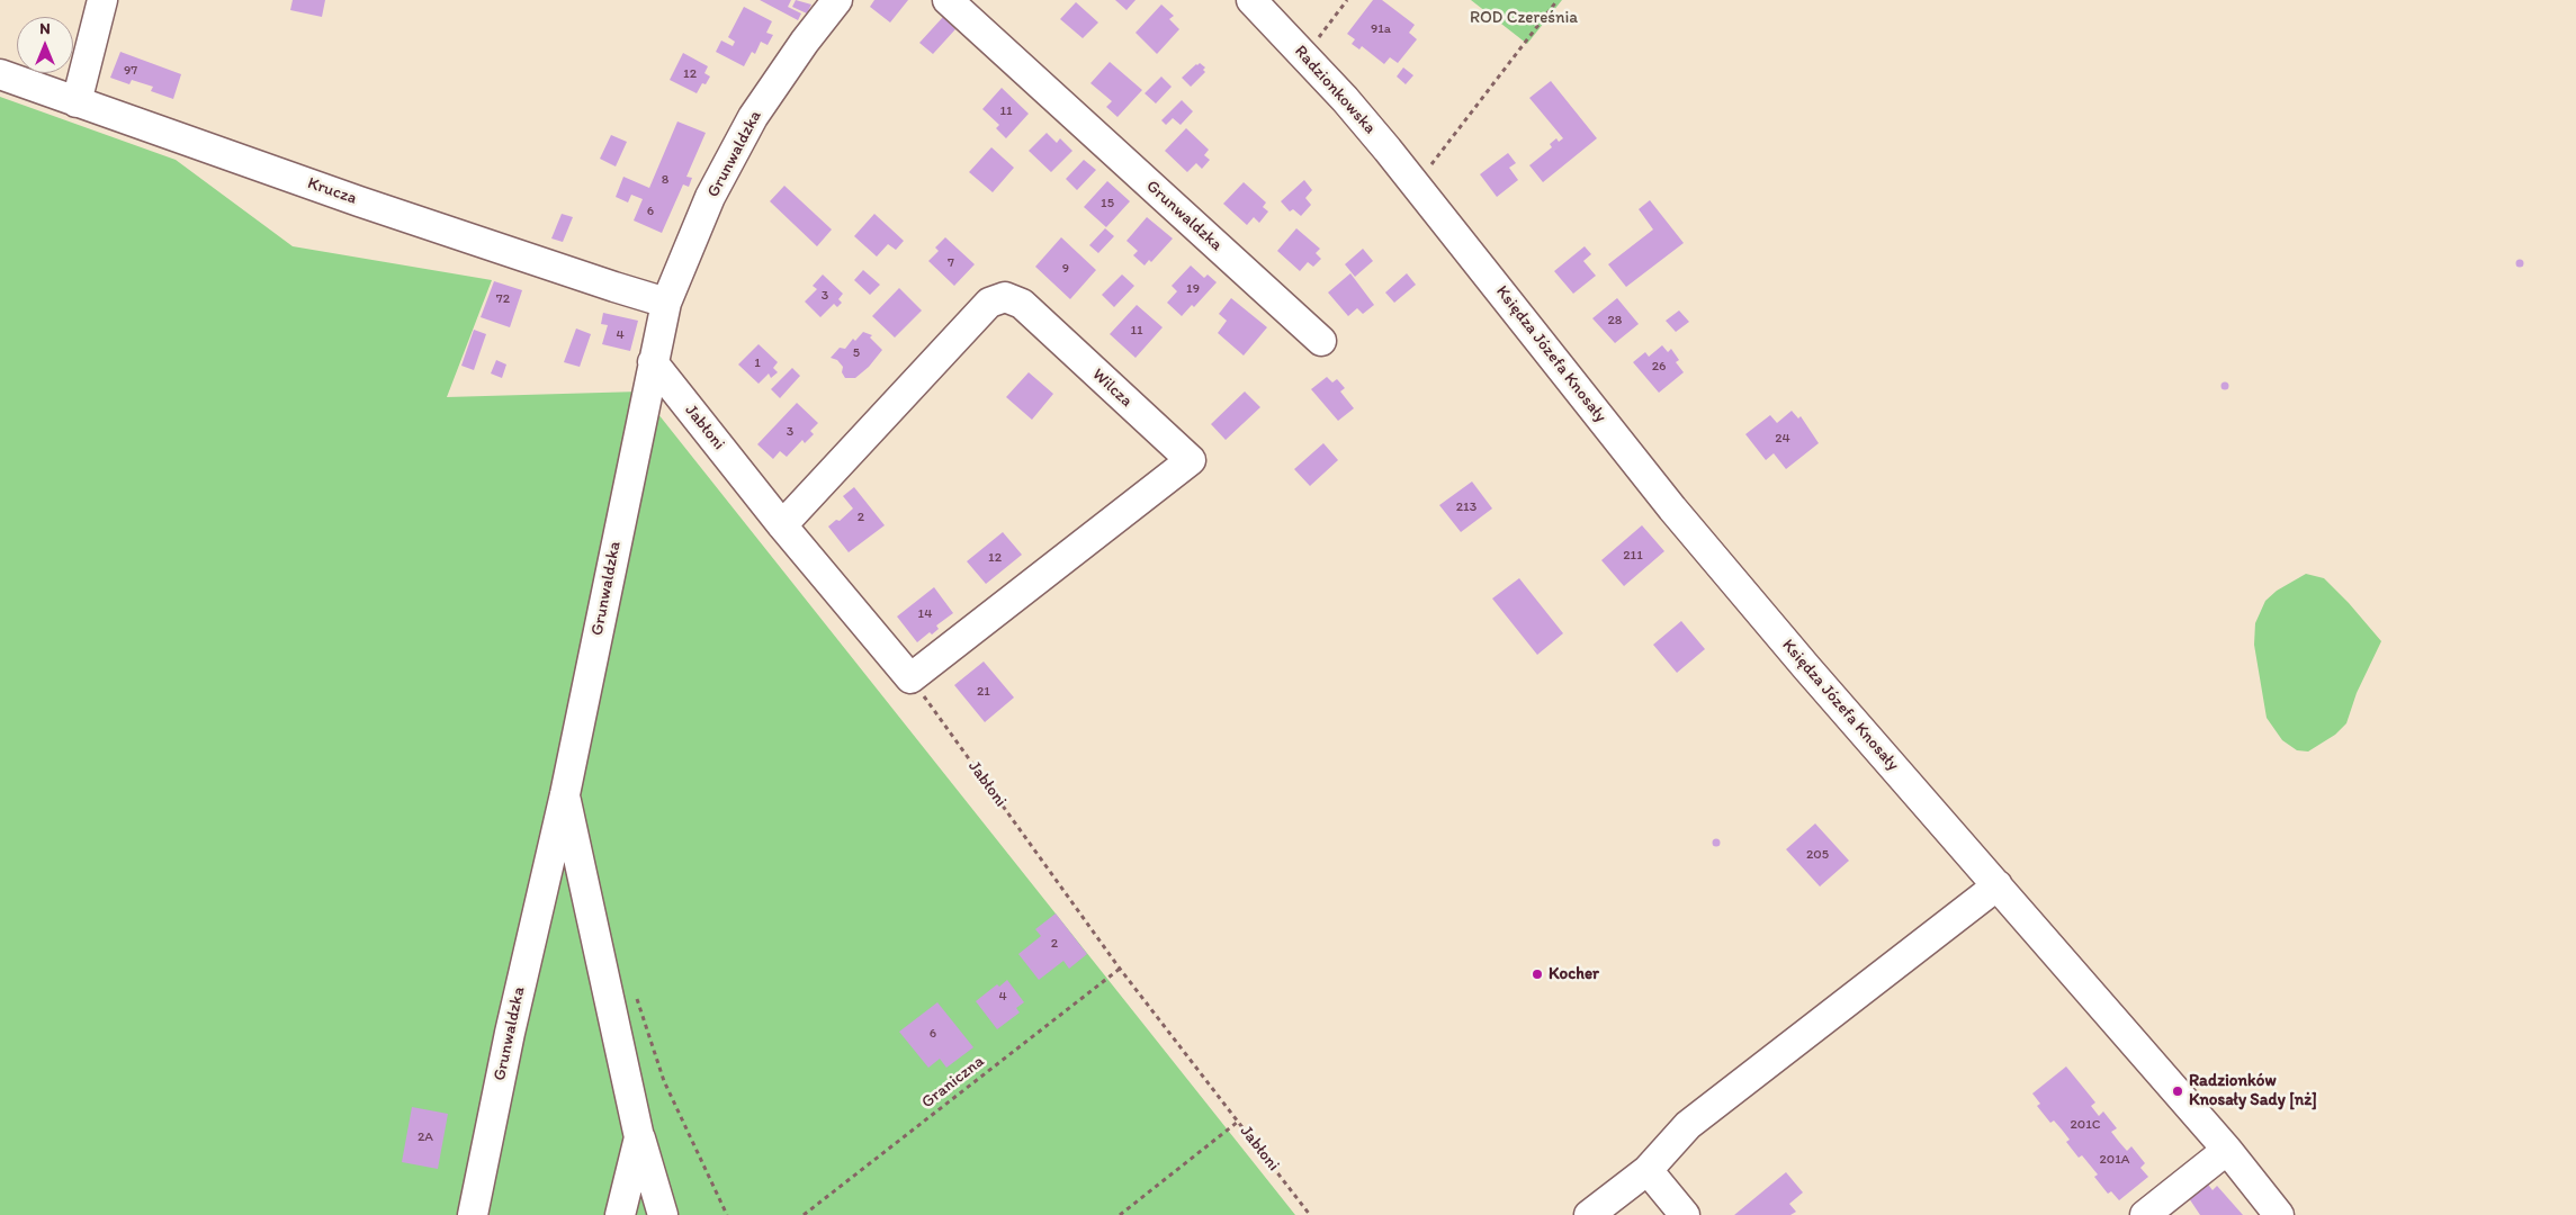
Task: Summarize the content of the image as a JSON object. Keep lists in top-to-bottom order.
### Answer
{
  "streets": {
    "street": [
      "Radzionkowska",
      "Grunwaldzka",
      "Krucza",
      "Księdza Józefa Knosały",
      "Wilcza",
      "Jabłoni"
    ],
    "path": ["Graniczna"]
  },
  "crossings": [
    ["Radzionkowska", "Księdza Józefa Knosały"],
    ["Grunwaldzka", "Krucza"],
    ["Grunwaldzka", "Jabłoni"],
    ["Wilcza", "Jabłoni"],
    ["Jabłoni", "Graniczna"]
  ],
  "parks": ["ROD Czereśnia"],
  "places": ["Kocher", "Radzionków Knosały Sady [nż]"],
  "house_numbers": [
    "91a",
    "97",
    "12",
    "11",
    "8",
    "15",
    "6",
    "7",
    "9",
    "19",
    "3",
    "72",
    "28",
    "11",
    "4",
    "5",
    "1",
    "26",
    "3",
    "24",
    "213",
    "2",
    "211",
    "12",
    "14",
    "21",
    "205",
    "2",
    "4",
    "6",
    "201C",
    "2A",
    "201A"
  ],
  "north": "top"
}
